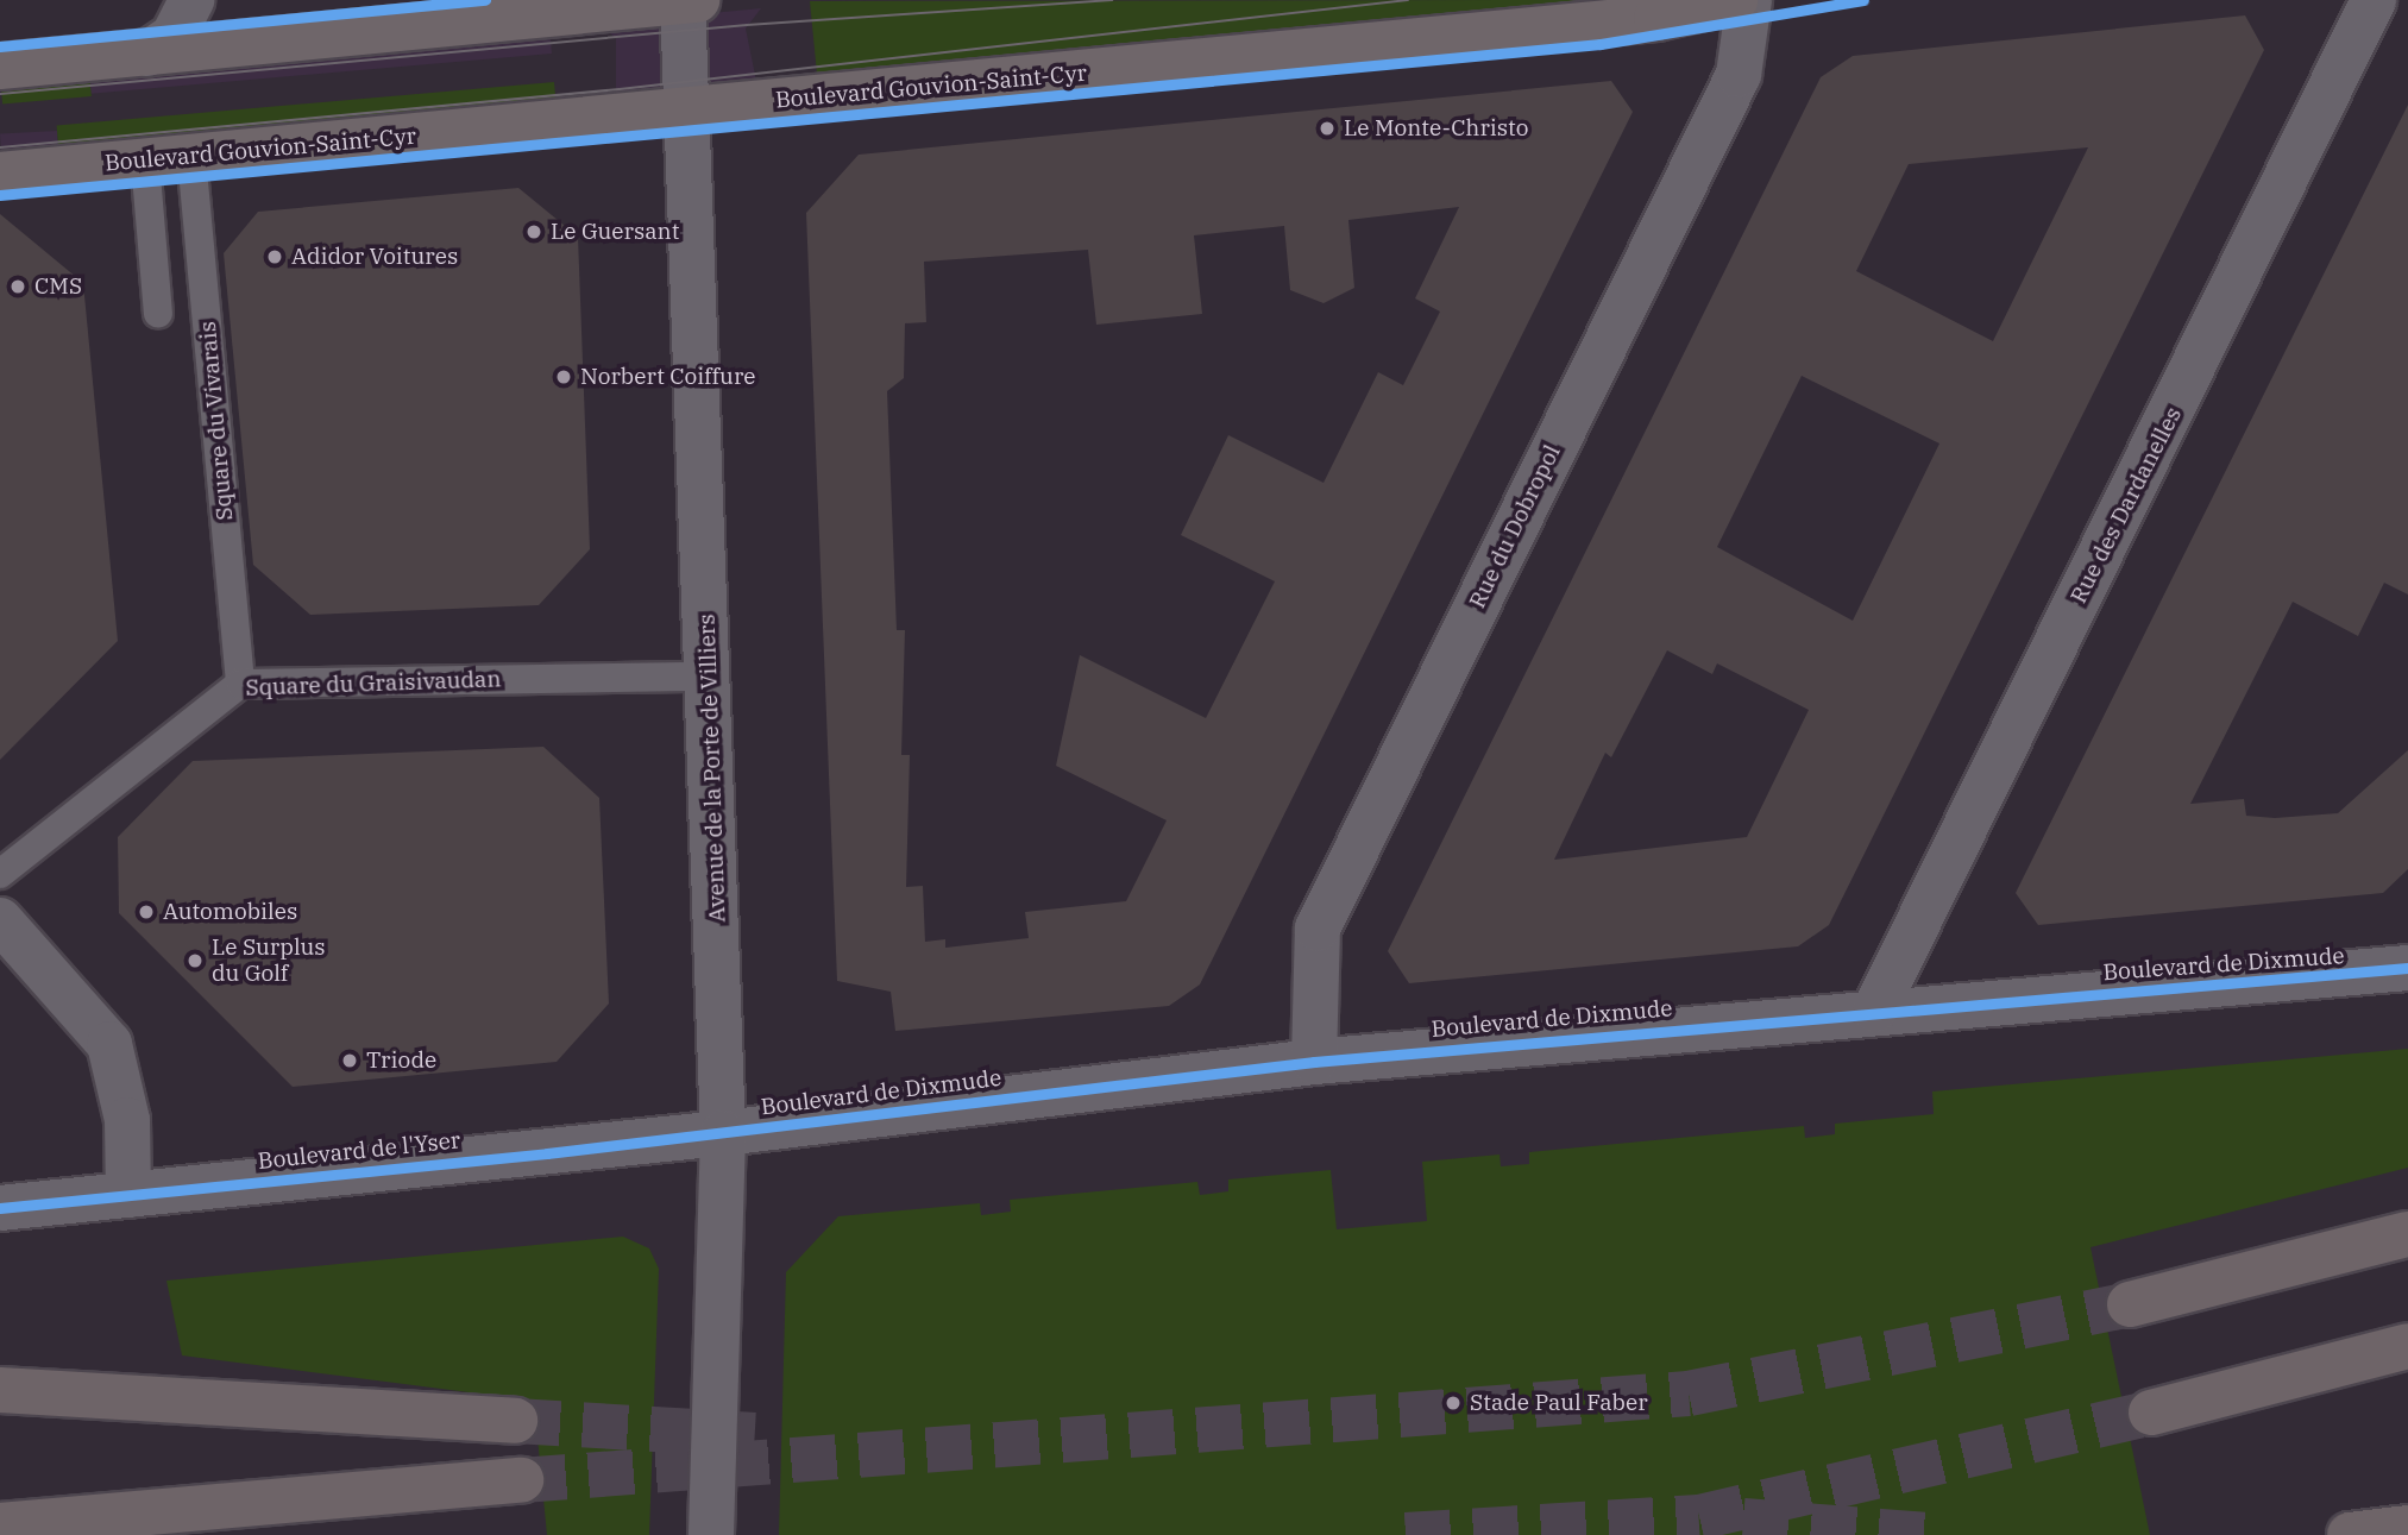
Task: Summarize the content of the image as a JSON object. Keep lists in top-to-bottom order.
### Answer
{
  "streets": {
    "main road": ["Boulevard Gouvion-Saint-Cyr"],
    "street": [
      "Rue des Dardanelles",
      "Rue du Dobropol",
      "Avenue de la Porte de Villiers",
      "Boulevard de Dixmude",
      "Boulevard de l'Yser"
    ],
    "lane": ["Square du Vivarais", "Square du Graisivaudan"]
  },
  "crossings": [
    ["Boulevard Gouvion-Saint-Cyr", "Square du Vivarais"],
    ["Boulevard Gouvion-Saint-Cyr", "Avenue de la Porte de Villiers"],
    ["Square du Vivarais", "Square du Graisivaudan"],
    ["Rue des Dardanelles", "Boulevard de Dixmude"],
    ["Rue du Dobropol", "Boulevard de Dixmude"],
    ["Square du Graisivaudan", "Avenue de la Porte de Villiers"],
    ["Avenue de la Porte de Villiers", "Boulevard de Dixmude"],
    ["Avenue de la Porte de Villiers", "Boulevard de l'Yser"],
    ["Boulevard de Dixmude", "Boulevard de l'Yser"]
  ],
  "places": [
    "Le Monte-Christo",
    "Le Guersant",
    "Adidor Voitures",
    "CMS",
    "Norbert Coiffure",
    "Automobiles",
    "Le Surplus du Golf",
    "Triode",
    "Stade Paul Faber"
  ]
}
